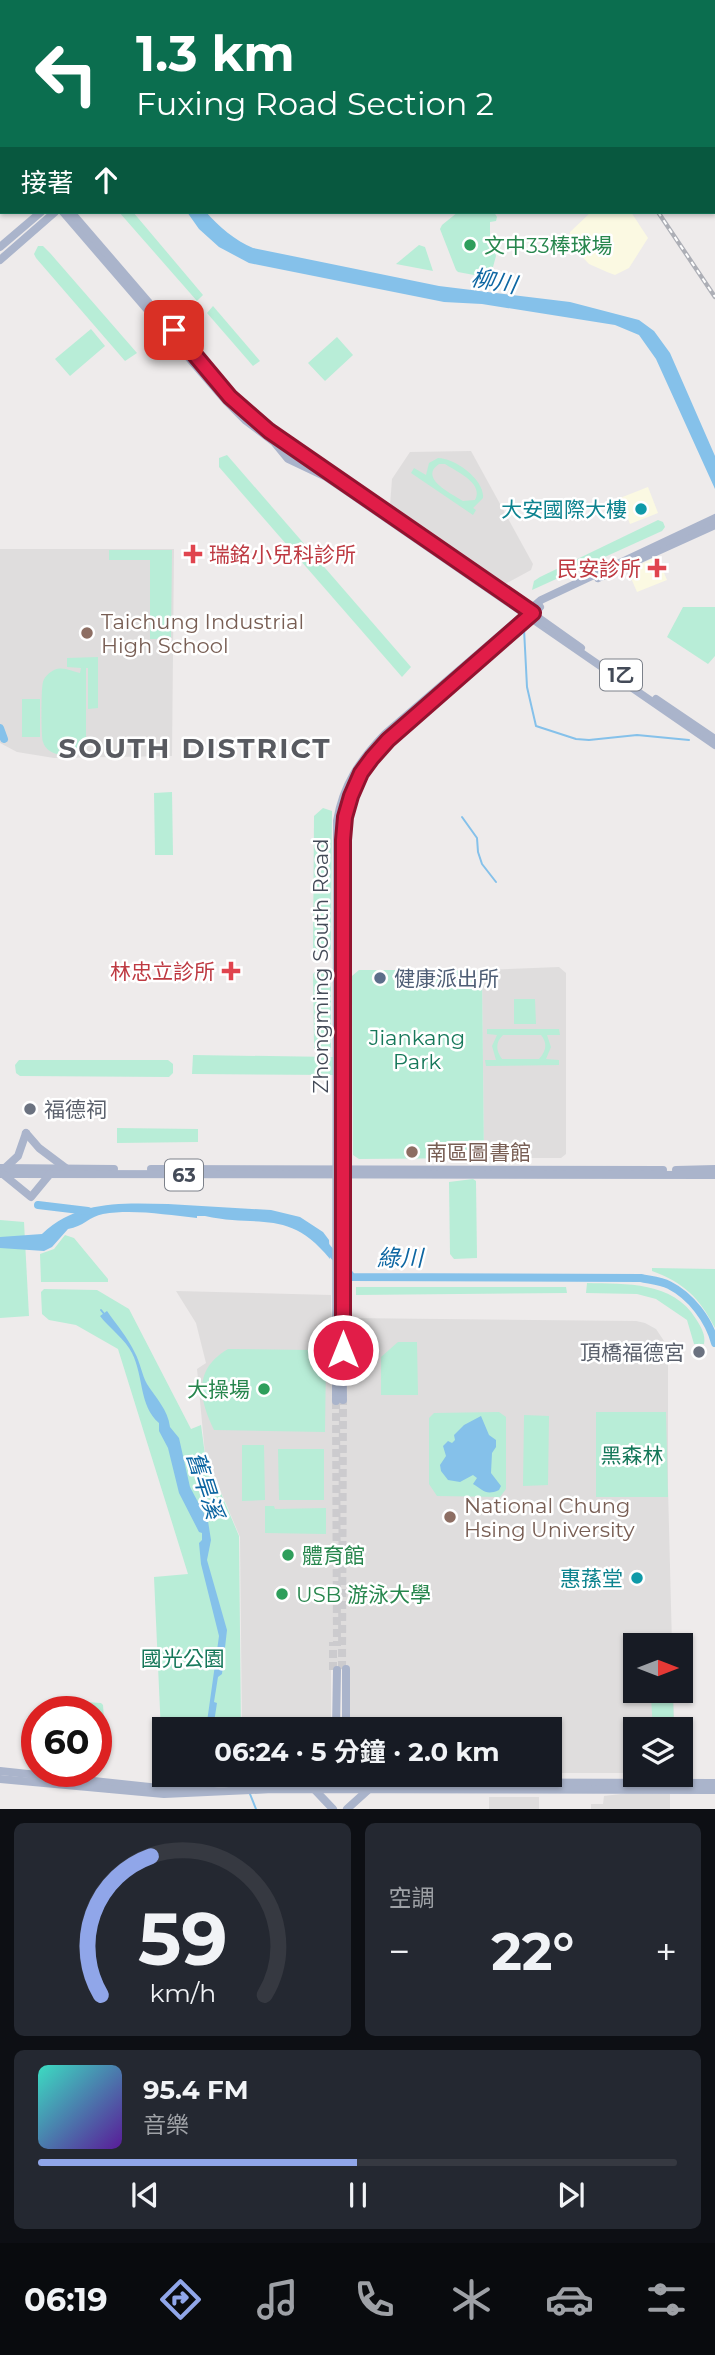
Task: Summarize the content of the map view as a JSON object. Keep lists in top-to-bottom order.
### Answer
{
  "streets": {
    "main road": ["1乙", "Zhongming South Road", "63"]
  },
  "crossings": [
    ["1乙", "Zhongming South Road"],
    ["Zhongming South Road", "63"]
  ],
  "districts": ["SOUTH DISTRICT"],
  "water": ["柳川", "綠川", "舊旱溪"],
  "parks": ["Jiankang Park", "黑森林", "國光公園"],
  "places": {
    "other": [
      "文中33棒球場",
      "大安國際大樓",
      "Taichung Industrial High School",
      "健康派出所",
      "福德祠",
      "南區圖書館",
      "頂橋福德宮",
      "大操場",
      "National Chung Hsing University",
      "體育館",
      "惠蓀堂",
      "USB 游泳大學"
    ],
    "health": ["瑞銘小兒科診所", "民安診所", "林忠立診所"]
  },
  "north": "right",
  "page": {
    "turn": ["1.3 km", "Fuxing Road Section 2"],
    "then": "接著",
    "limit": "60",
    "trip": "06:24 · 5 分鐘 · 2.0 km",
    "tile": "空調",
    "heat": ["−", "22°", "+"],
    "song": ["95.4 FM", "音樂"],
    "tabs": "06:19",
    "gauge": ["59", "km/h"]
  }
}
